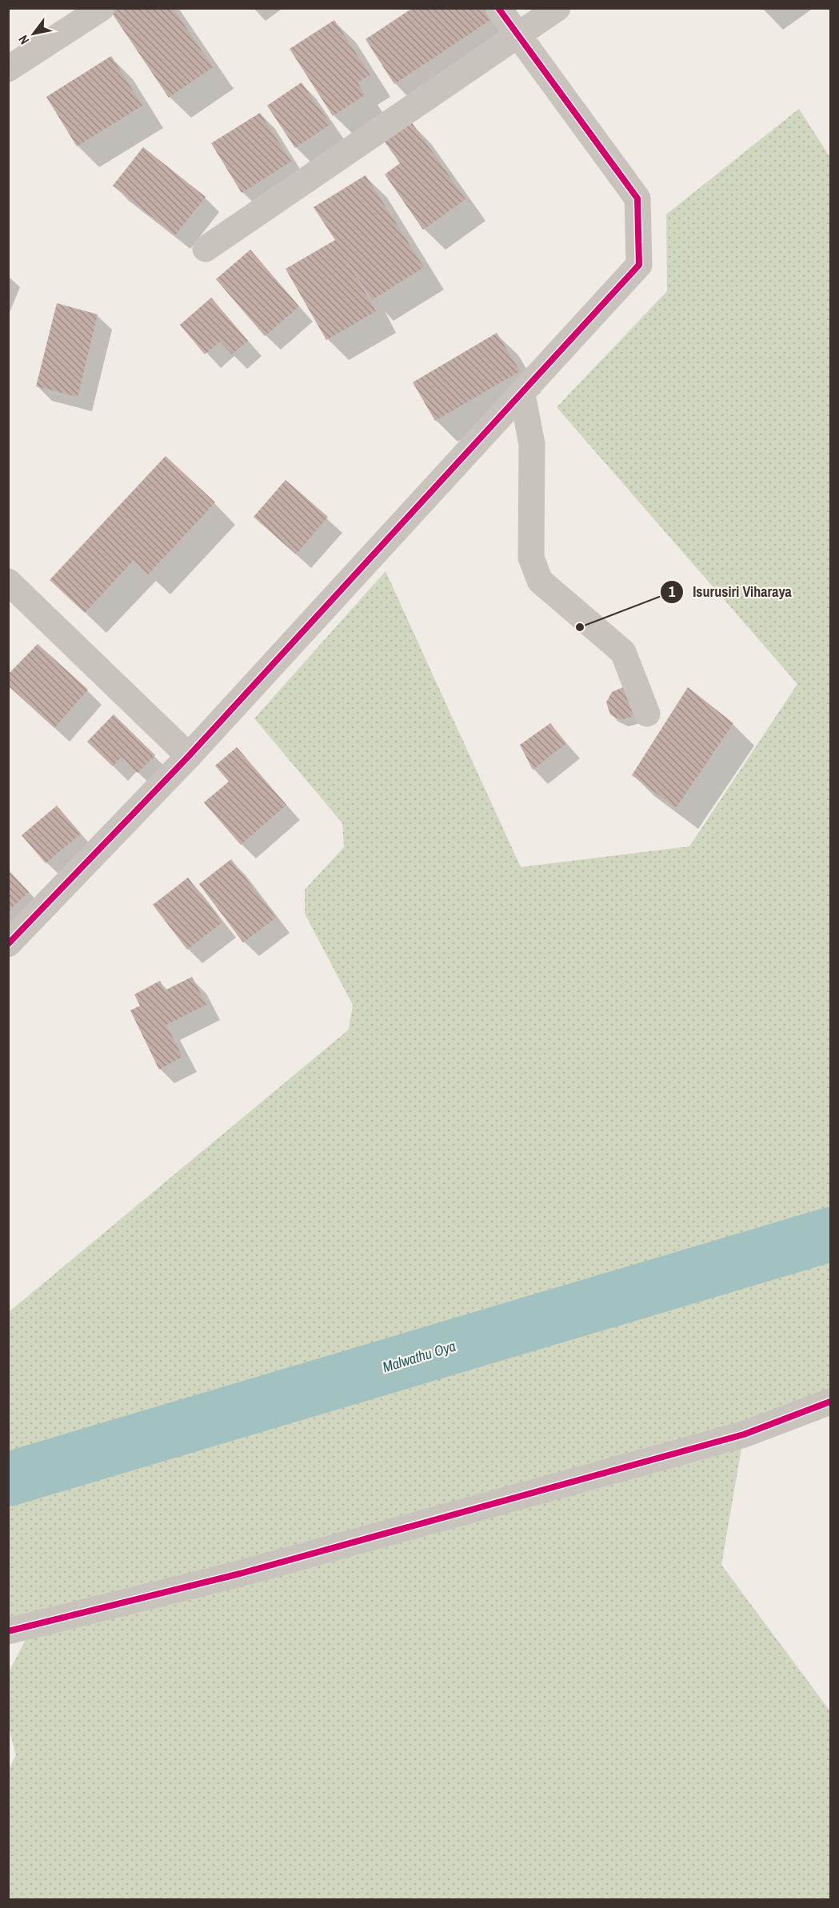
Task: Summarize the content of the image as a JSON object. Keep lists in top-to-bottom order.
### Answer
{
  "water": ["Malwathu Oya"],
  "places": ["Isurusiri Viharaya"],
  "north": "bottom left"
}
